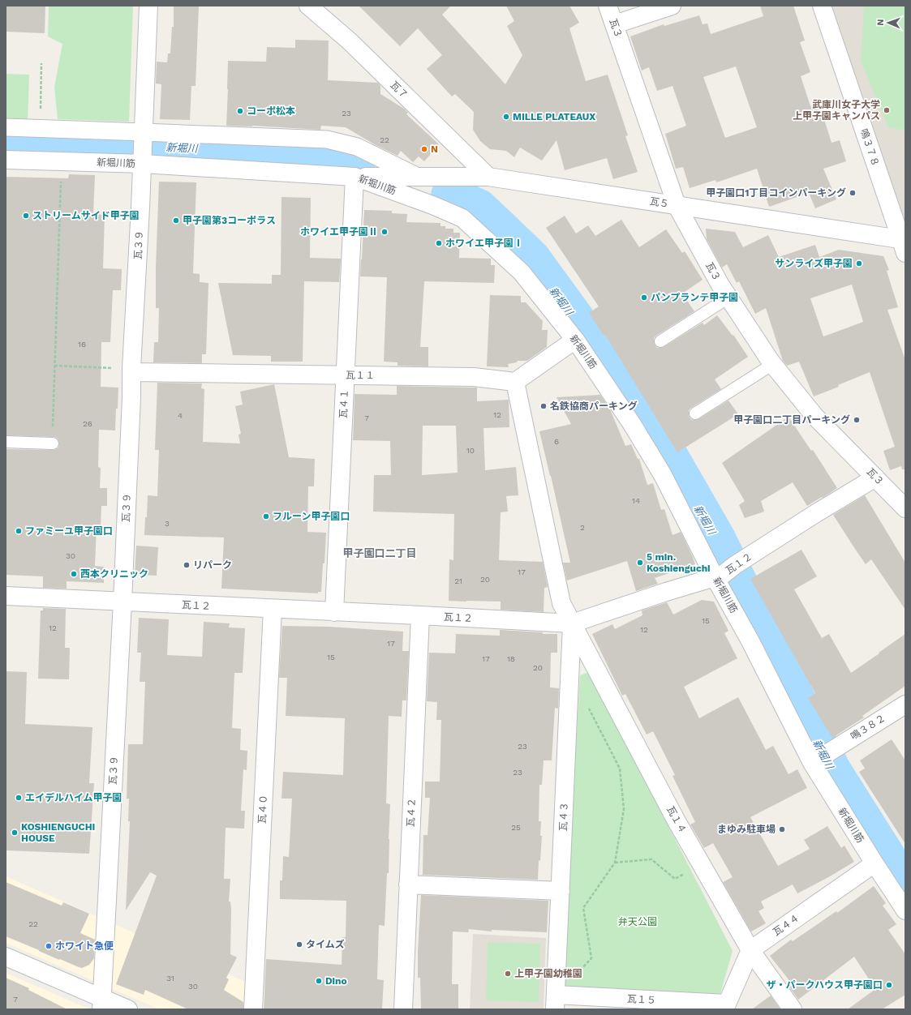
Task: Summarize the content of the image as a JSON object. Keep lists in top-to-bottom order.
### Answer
{
  "streets": {
    "street": [
      "瓦３",
      "瓦７",
      "鳴３７８",
      "新堀川筋",
      "瓦５",
      "瓦３９",
      "瓦１１",
      "瓦４１",
      "瓦１２",
      "鳴３８２",
      "瓦４０",
      "瓦４２",
      "瓦４３",
      "瓦１４",
      "瓦４４",
      "瓦１５"
    ]
  },
  "crossings": [
    ["瓦３", "瓦５"],
    ["瓦３", "瓦１２"],
    ["瓦７", "瓦５"],
    ["鳴３７８", "瓦５"],
    ["新堀川筋", "瓦５"],
    ["新堀川筋", "瓦３９"],
    ["新堀川筋", "瓦４１"],
    ["新堀川筋", "瓦１２"],
    ["新堀川筋", "鳴３８２"],
    ["新堀川筋", "瓦４４"],
    ["瓦５", "瓦４１"],
    ["瓦３９", "瓦１１"],
    ["瓦３９", "瓦１２"],
    ["瓦１１", "瓦４１"],
    ["瓦１１", "瓦１４"],
    ["瓦４１", "瓦１２"],
    ["瓦１２", "瓦４０"],
    ["瓦１２", "瓦４２"],
    ["瓦１２", "瓦４３"],
    ["瓦１２", "瓦１４"],
    ["瓦４３", "瓦１４"],
    ["瓦４３", "瓦１５"],
    ["瓦１４", "瓦４４"]
  ],
  "districts": ["甲子園口二丁目"],
  "water": ["新堀川"],
  "parks": ["弁天公園"],
  "places": [
    "武庫川女子大学 上甲子園キャンパス",
    "コーポ松本",
    "MILLE PLATEAUX",
    "N",
    "甲子園口1丁目コインパーキング",
    "ストリームサイド甲子園",
    "甲子園第3コーポラス",
    "ホワイエ甲子園Ⅱ",
    "ホワイエ甲子園Ⅰ",
    "サンライズ甲子園",
    "パンプランテ甲子園",
    "名鉄協商パーキング",
    "甲子園口二丁目パーキング",
    "フルーン甲子園口",
    "ファミーユ甲子園口",
    "5 min. Koshienguchi",
    "リパーク",
    "西本クリニック",
    "エイデルハイム甲子園",
    "まゆみ駐車場",
    "KOSHIENGUCHI HOUSE",
    "タイムズ",
    "ホワイト急便",
    "上甲子園幼稚園",
    "Dino",
    "ザ・パークハウス甲子園口"
  ],
  "house_numbers": [
    "23",
    "22",
    "16",
    "12",
    "4",
    "7",
    "26",
    "6",
    "10",
    "14",
    "3",
    "2",
    "30",
    "17",
    "20",
    "21",
    "15",
    "12",
    "12",
    "17",
    "15",
    "17",
    "18",
    "20",
    "23",
    "23",
    "25",
    "22",
    "31",
    "30",
    "7"
  ],
  "north": "left"
}
